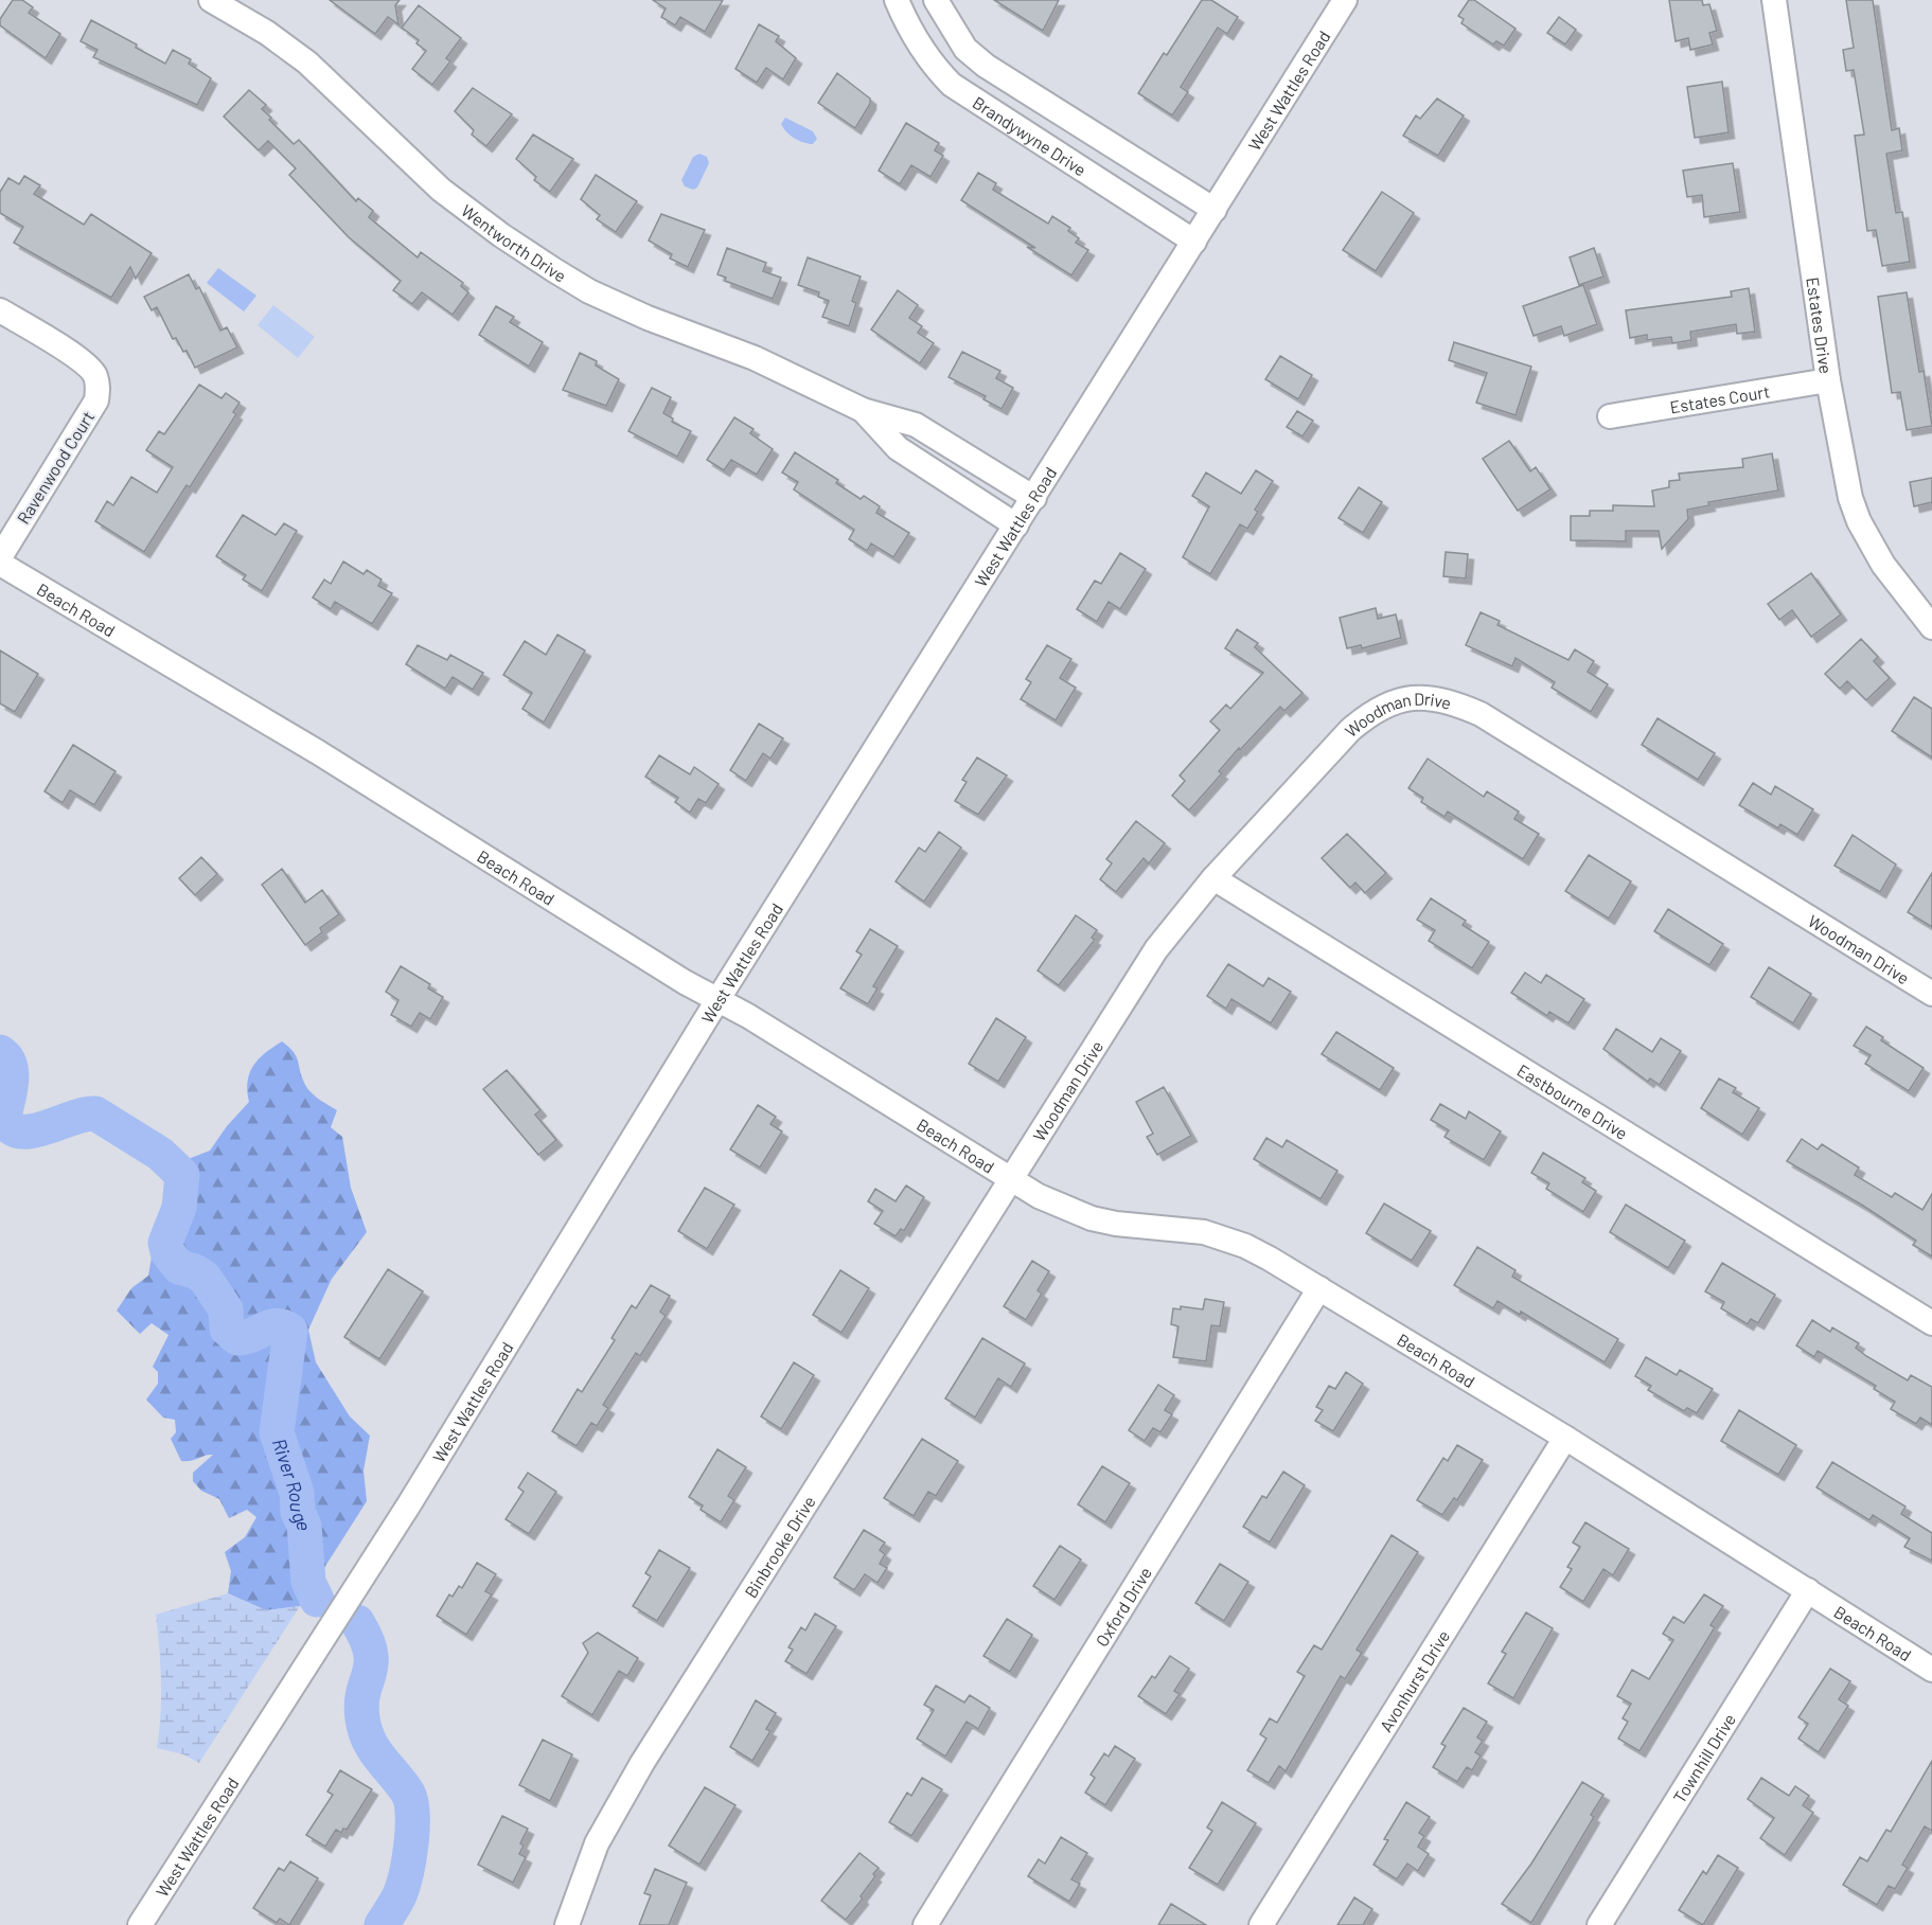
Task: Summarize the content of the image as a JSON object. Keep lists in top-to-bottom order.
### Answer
{
  "streets": {
    "street": [
      "West Wattles Road",
      "Brandywyne Drive",
      "Wentworth Drive",
      "Estates Drive",
      "Estates Court",
      "Ravenwood Court",
      "Beach Road",
      "Woodman Drive",
      "Eastbourne Drive",
      "Binbrooke Drive",
      "Oxford Drive",
      "Avonhurst Drive",
      "Townhill Drive"
    ]
  },
  "crossings": [
    ["West Wattles Road", "Brandywyne Drive"],
    ["West Wattles Road", "Wentworth Drive"],
    ["West Wattles Road", "Beach Road"],
    ["Estates Drive", "Estates Court"],
    ["Beach Road", "Woodman Drive"],
    ["Beach Road", "Binbrooke Drive"],
    ["Beach Road", "Oxford Drive"],
    ["Beach Road", "Avonhurst Drive"],
    ["Beach Road", "Townhill Drive"],
    ["Woodman Drive", "Eastbourne Drive"],
    ["Woodman Drive", "Binbrooke Drive"]
  ],
  "water": ["River Rouge"]
}
